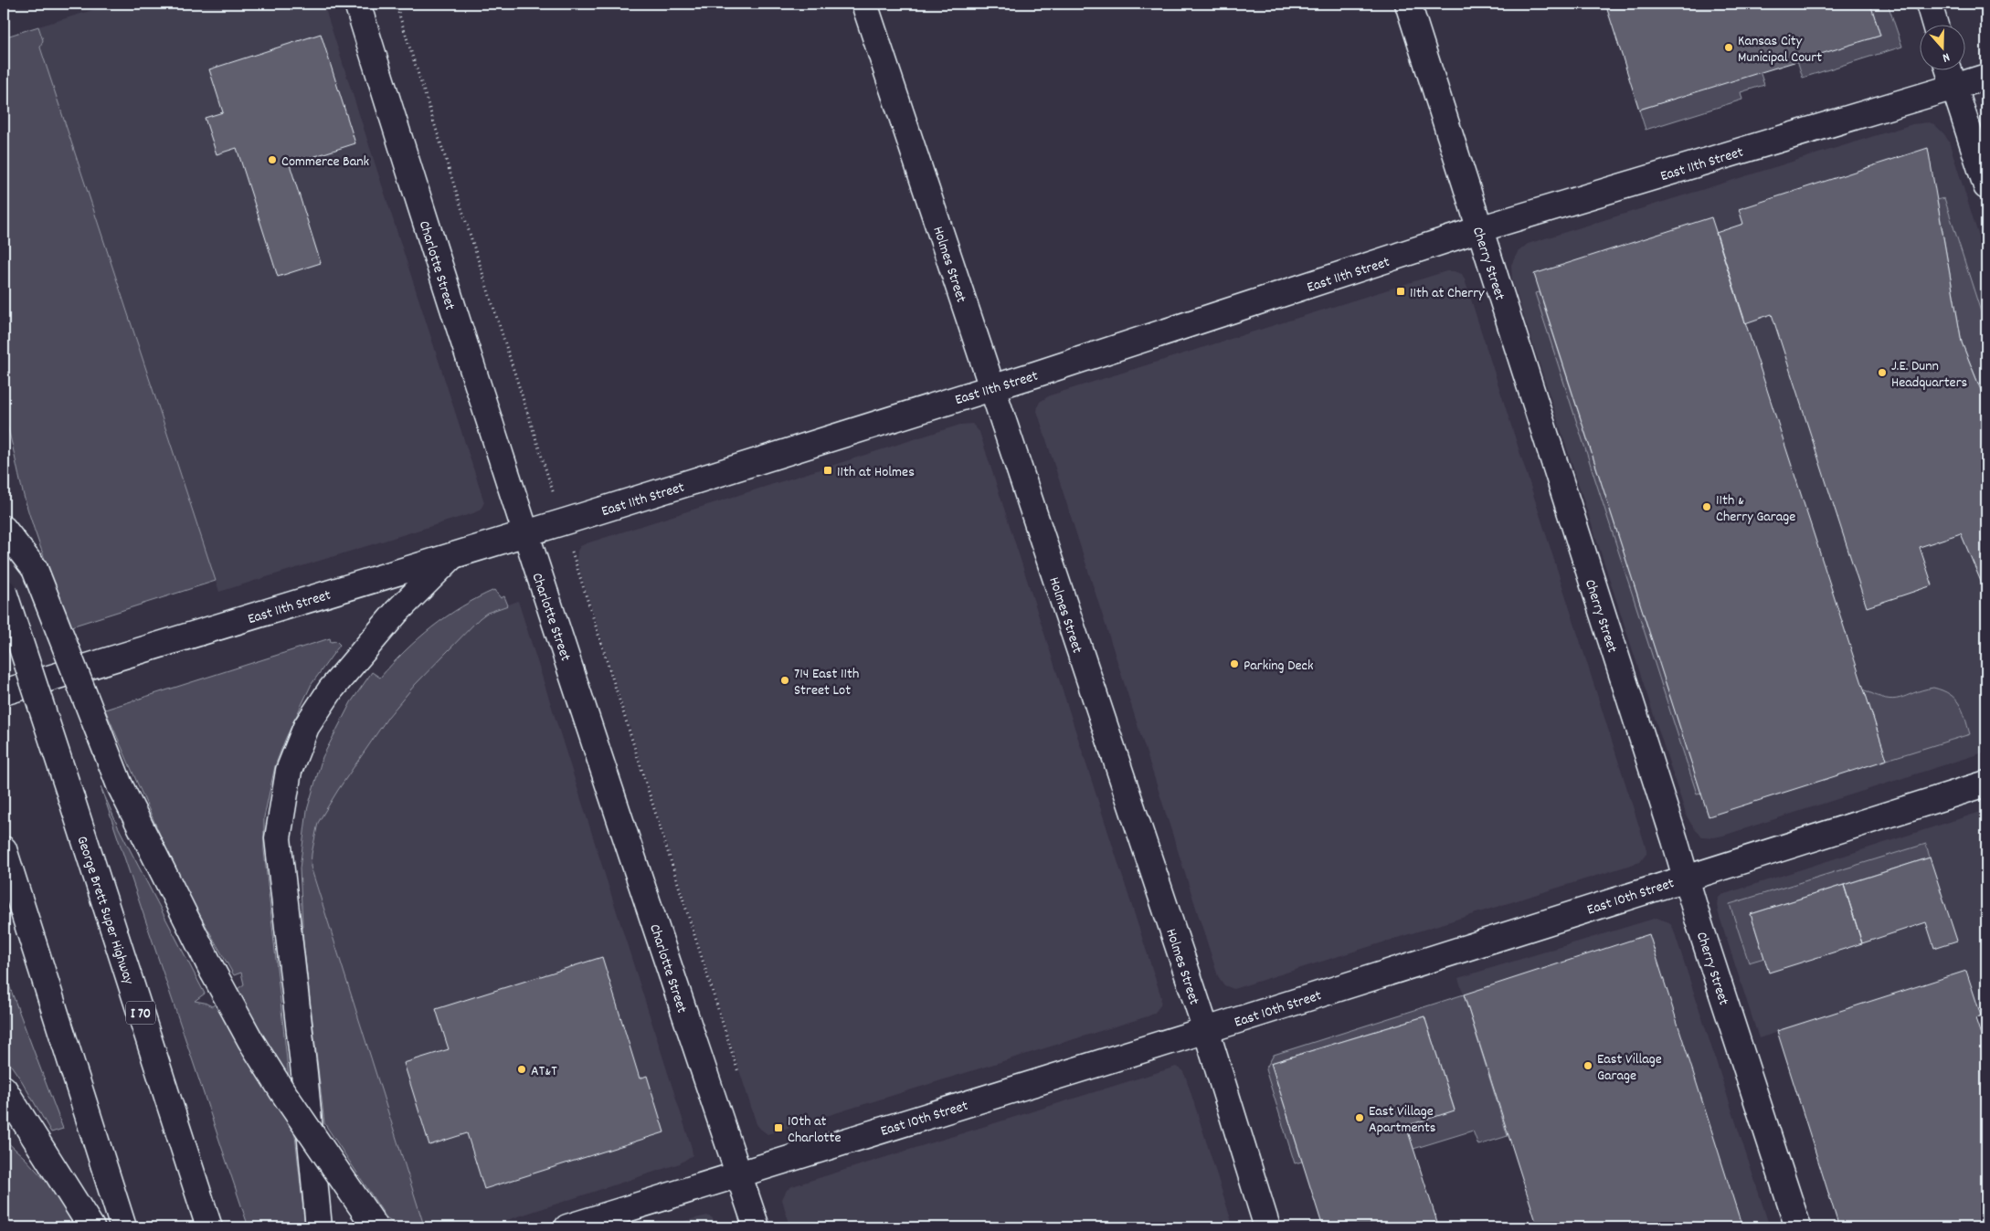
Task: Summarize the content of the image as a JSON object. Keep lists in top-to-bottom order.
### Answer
{
  "streets": {
    "main road": [
      "East 11th Street",
      "Cherry Street",
      "Holmes Street",
      "Charlotte Street",
      "East 10th Street",
      "George Brett Super Highway",
      "I 70"
    ]
  },
  "crossings": [
    ["East 11th Street", "Cherry Street"],
    ["East 11th Street", "Holmes Street"],
    ["East 11th Street", "Charlotte Street"],
    ["Cherry Street", "East 10th Street"],
    ["Holmes Street", "East 10th Street"],
    ["Charlotte Street", "East 10th Street"]
  ],
  "places": {
    "other": [
      "Kansas City Municipal Court",
      "Commerce Bank",
      "J.E. Dunn Headquarters",
      "11th & Cherry Garage",
      "Parking Deck",
      "714 East 11th Street Lot",
      "East Village Garage",
      "AT&T",
      "East Village Apartments"
    ],
    "transit": ["11th at Cherry", "11th at Holmes", "10th at Charlotte"]
  },
  "north": "bottom"
}
